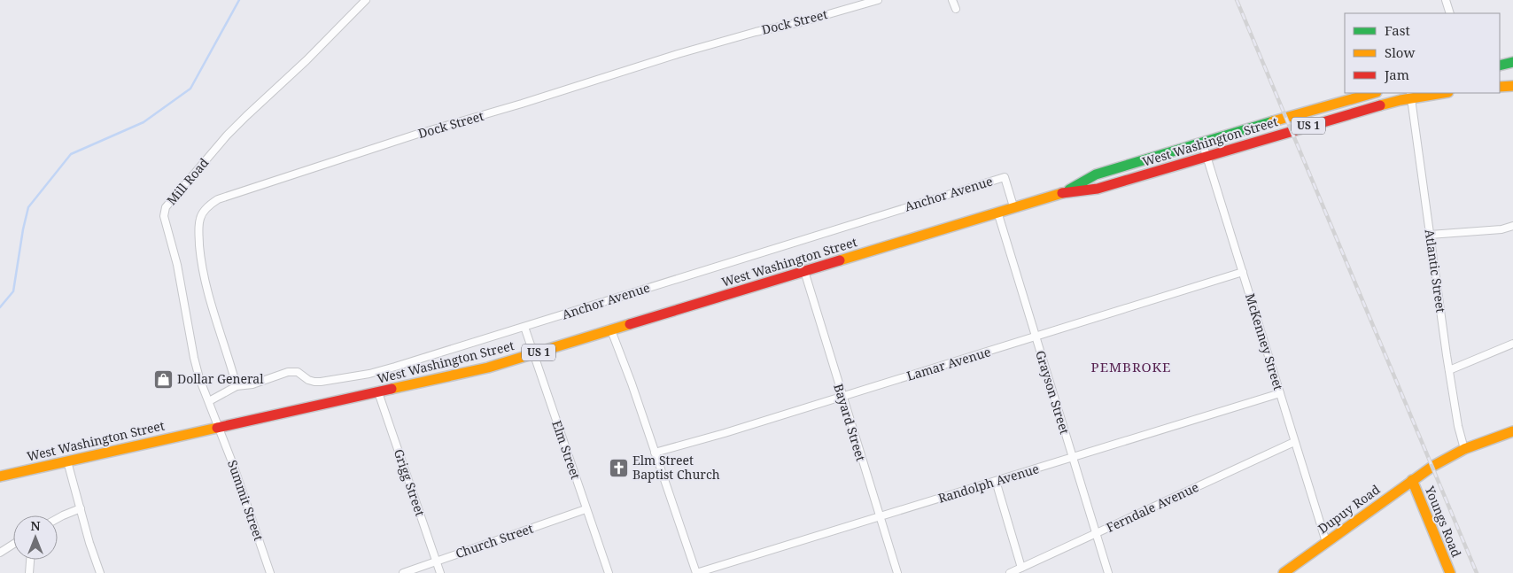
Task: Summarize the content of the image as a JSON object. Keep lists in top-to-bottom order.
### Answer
{
  "streets": {
    "main road": [
      "US 1",
      "West Washington Street",
      "Dupuy Road",
      "Youngs Road"
    ],
    "street": [
      "Dock Street",
      "Mill Road",
      "Anchor Avenue",
      "Atlantic Street",
      "McKenney Street",
      "Lamar Avenue",
      "Grayson Street",
      "Bayard Street",
      "Elm Street",
      "Grigg Street",
      "Randolph Avenue",
      "Summit Street",
      "Ferndale Avenue",
      "Church Street"
    ]
  },
  "crossings": [
    ["Dock Street", "Anchor Avenue"],
    ["US 1", "West Washington Street"],
    ["US 1", "Atlantic Street"],
    ["West Washington Street", "Mill Road"],
    ["West Washington Street", "Anchor Avenue"],
    ["West Washington Street", "Atlantic Street"],
    ["West Washington Street", "McKenney Street"],
    ["West Washington Street", "Grayson Street"],
    ["West Washington Street", "Bayard Street"],
    ["West Washington Street", "Elm Street"],
    ["West Washington Street", "Grigg Street"],
    ["West Washington Street", "Summit Street"],
    ["Mill Road", "Anchor Avenue"],
    ["Mill Road", "Summit Street"],
    ["Anchor Avenue", "Elm Street"],
    ["Atlantic Street", "Dupuy Road"],
    ["McKenney Street", "Lamar Avenue"],
    ["McKenney Street", "Randolph Avenue"],
    ["McKenney Street", "Ferndale Avenue"],
    ["McKenney Street", "Dupuy Road"],
    ["Lamar Avenue", "Grayson Street"],
    ["Lamar Avenue", "Bayard Street"],
    ["Grayson Street", "Randolph Avenue"],
    ["Grayson Street", "Ferndale Avenue"],
    ["Bayard Street", "Randolph Avenue"],
    ["Elm Street", "Church Street"],
    ["Grigg Street", "Church Street"],
    ["Dupuy Road", "Youngs Road"]
  ],
  "districts": ["PEMBROKE"],
  "places": {
    "shop": ["Dollar General"],
    "church": ["Elm Street Baptist Church"]
  },
  "legend": ["Fast", "Slow", "Jam"],
  "north": "top"
}
